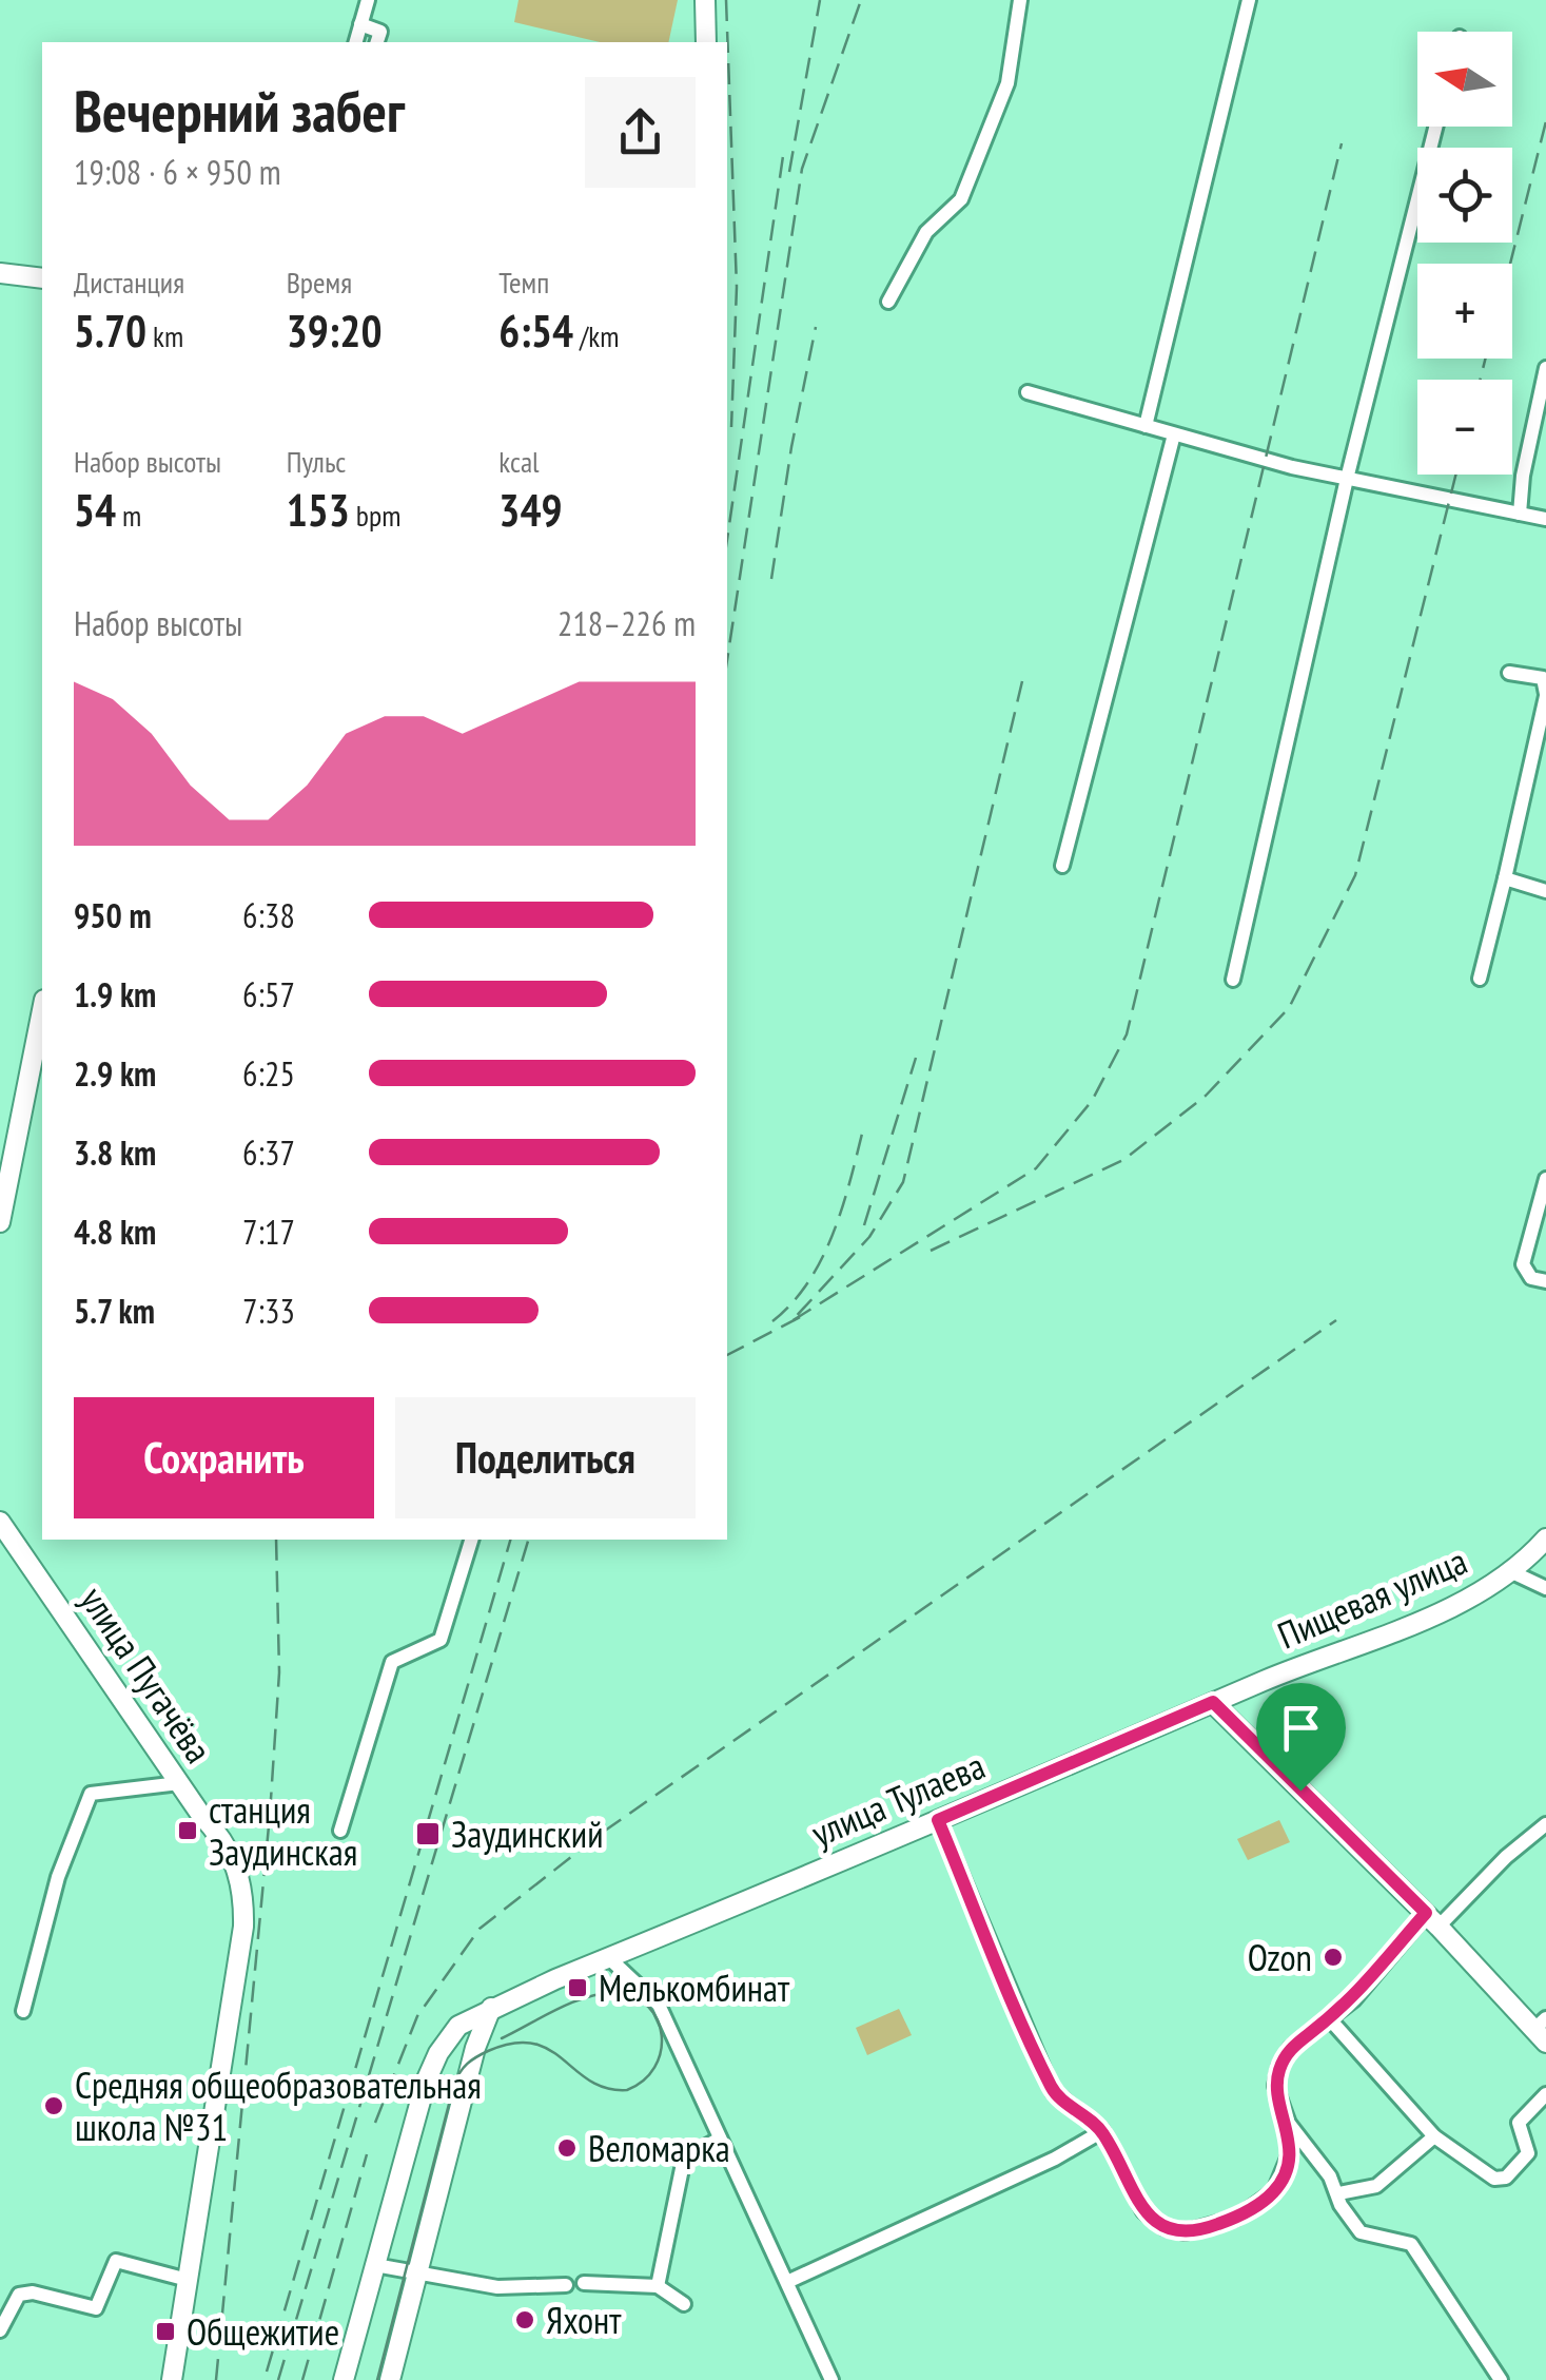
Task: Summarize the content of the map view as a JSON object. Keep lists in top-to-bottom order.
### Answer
{
  "streets": {
    "main road": ["Пищевая улица", "улица Пугачёва", "улица Тулаева"]
  },
  "crossings": [
    ["Пищевая улица", "улица Тулаева"]
  ],
  "places": {
    "transit": [
      "станция Заудинская",
      "Заудинский",
      "Мелькомбинат",
      "Общежитие"
    ],
    "other": [
      "Ozon",
      "Средняя общеобразовательная школа №31",
      "Веломарка",
      "Яхонт"
    ]
  },
  "north": "left",
  "page": {
    "map_buttons": ["+", "−"],
    "heading": ["Вечерний забег", "19:08 · 6 × 950 m"],
    "stats": [
      ["Дистанция", "5.70 km"],
      ["Время", "39:20"],
      ["Темп", "6:54 /km"],
      ["Набор высоты", "54 m"],
      ["Пульс", "153 bpm"],
      ["kcal", "349"]
    ],
    "chart": ["Набор высоты", "218–226 m"],
    "list": [
      {
        "name": "950 m",
        "note": "6:38"
      },
      {
        "name": "1.9 km",
        "note": "6:57"
      },
      {
        "name": "2.9 km",
        "note": "6:25"
      },
      {
        "name": "3.8 km",
        "note": "6:37"
      },
      {
        "name": "4.8 km",
        "note": "7:17"
      },
      {
        "name": "5.7 km",
        "note": "7:33"
      }
    ],
    "buttons": ["Сохранить", "Поделиться"]
  }
}
